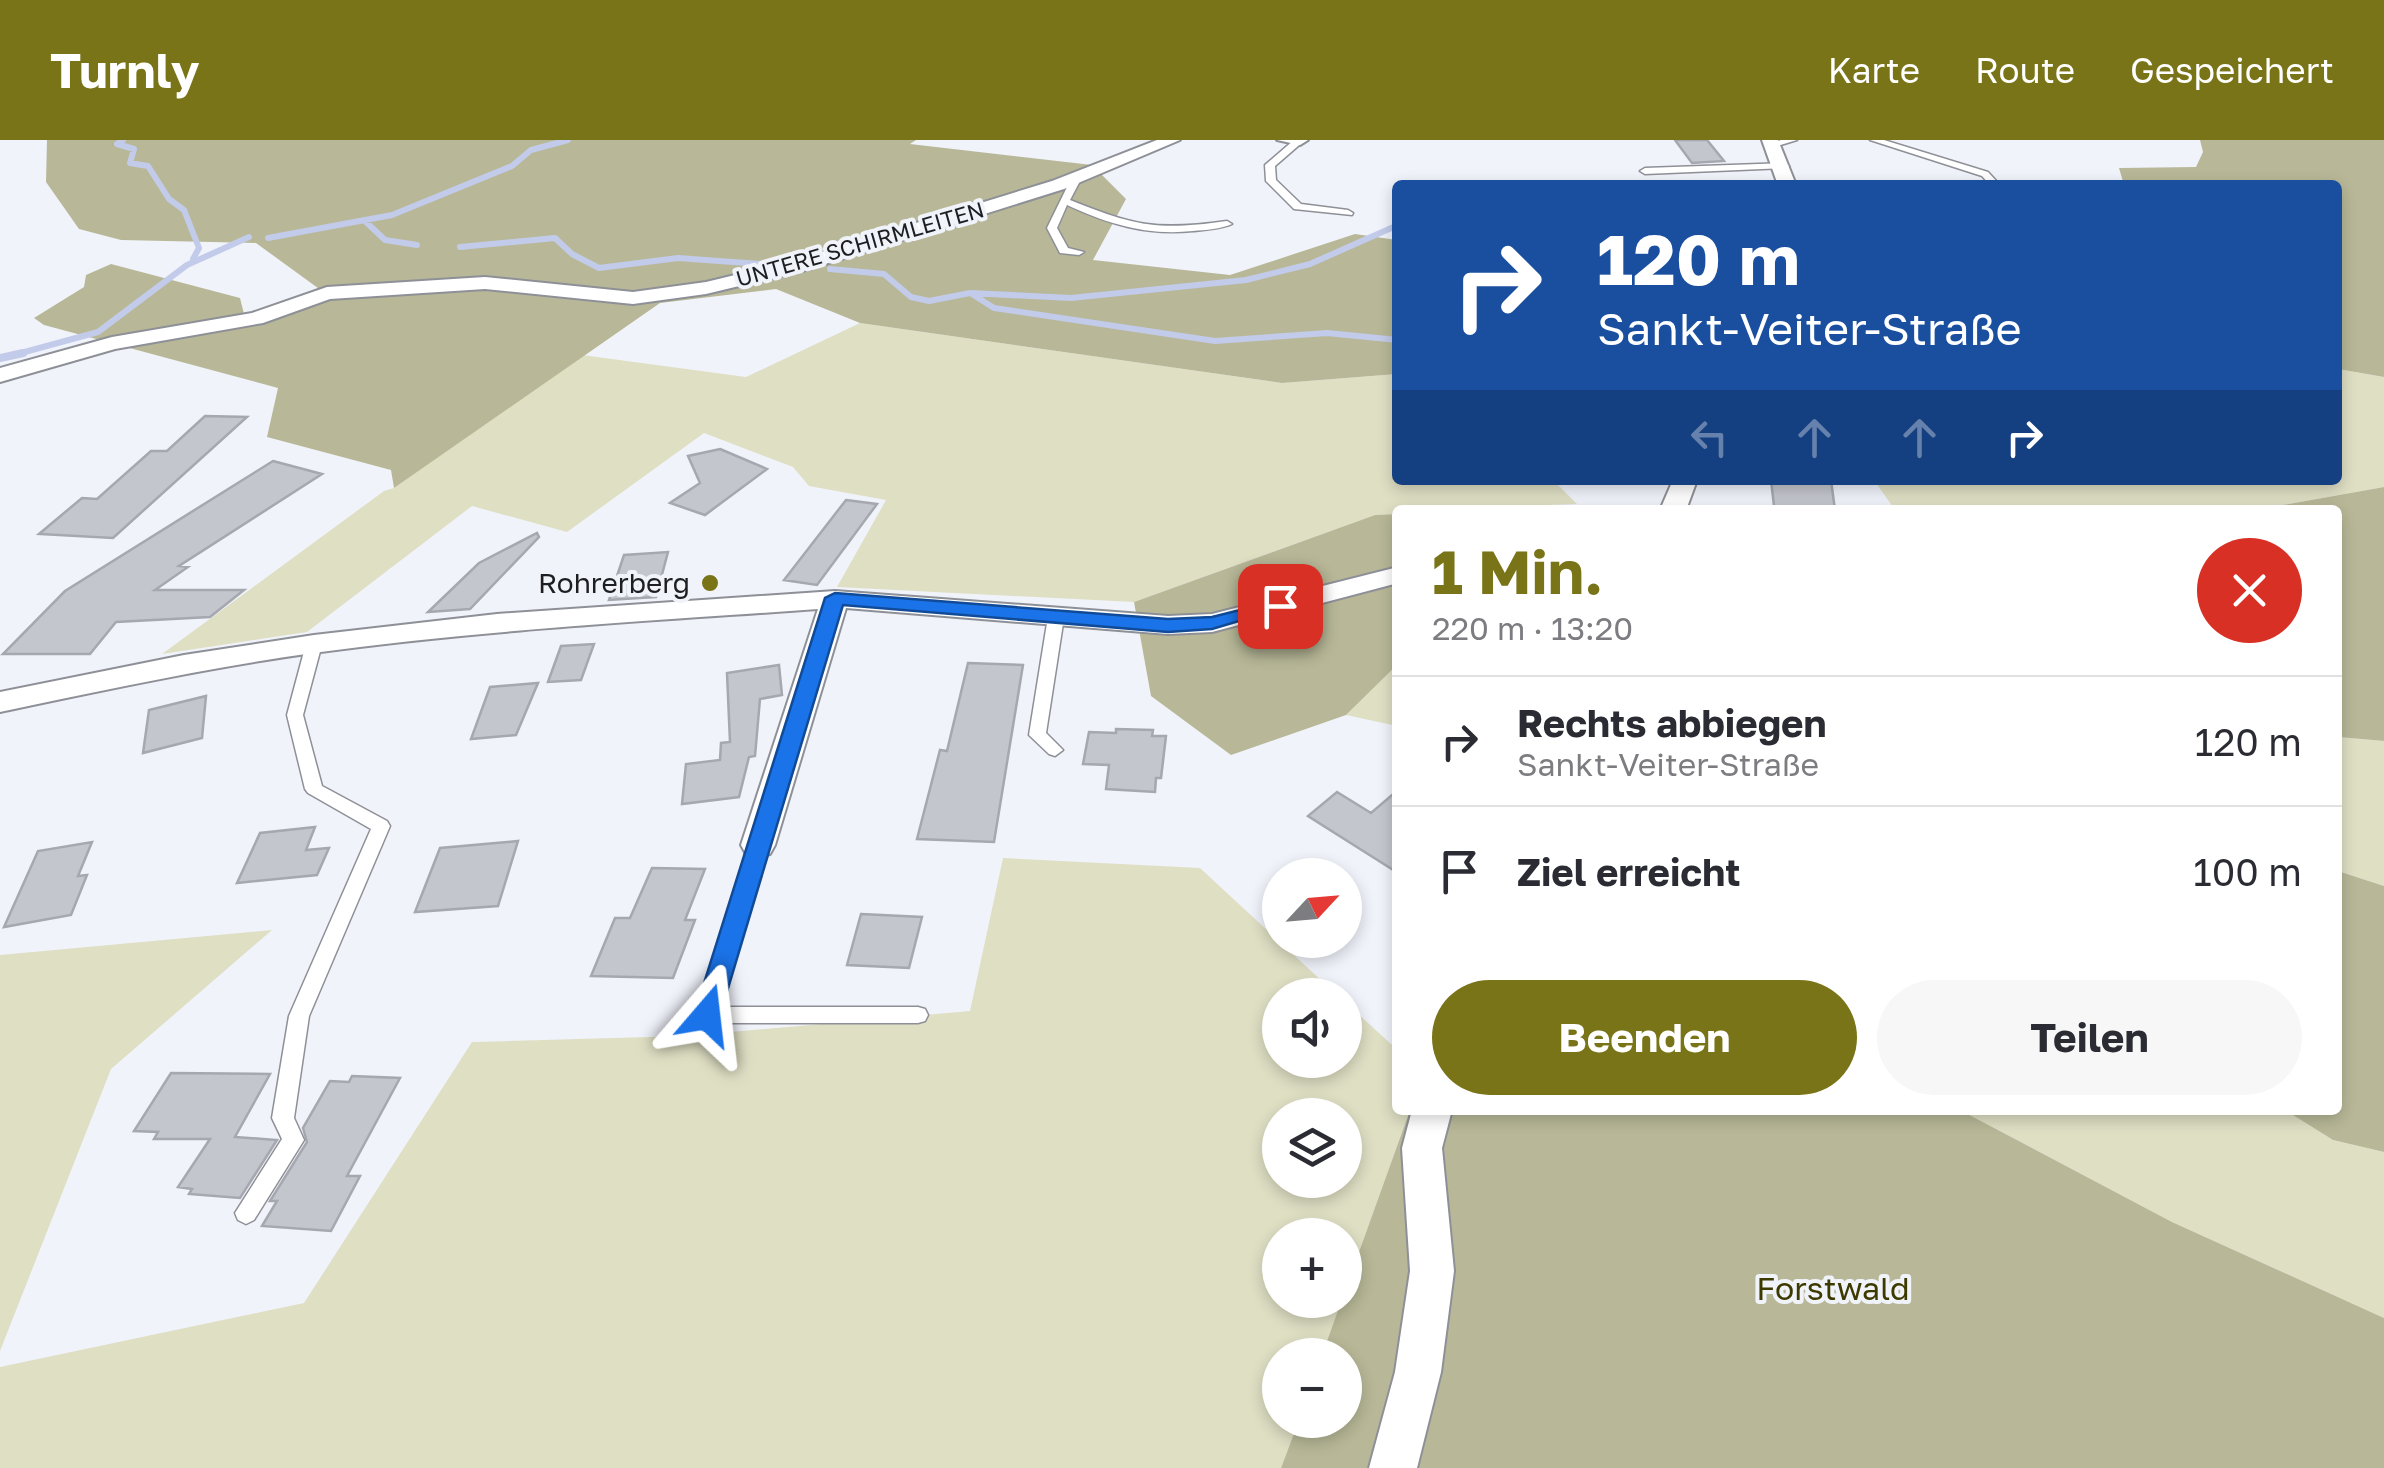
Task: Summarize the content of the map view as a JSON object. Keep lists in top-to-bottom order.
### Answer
{
  "streets": {
    "street": ["UNTERE SCHIRMLEITEN"]
  },
  "parks": ["Forstwald"],
  "places": ["Rohrerberg"],
  "north": "top right",
  "page": {
    "header": "Turnly",
    "nav": ["Karte", "Route", "Gespeichert"],
    "turn": ["120 m", "Sankt-Veiter-Straße"],
    "heading": ["1 Min.", "220 m · 13:20"],
    "list": [
      {
        "name": "Rechts abbiegen",
        "note": "Sankt-Veiter-Straße",
        "value": "120 m"
      },
      {
        "name": "Ziel erreicht",
        "value": "100 m"
      }
    ],
    "map_buttons": ["+", "−"],
    "buttons": ["Beenden", "Teilen"]
  }
}
